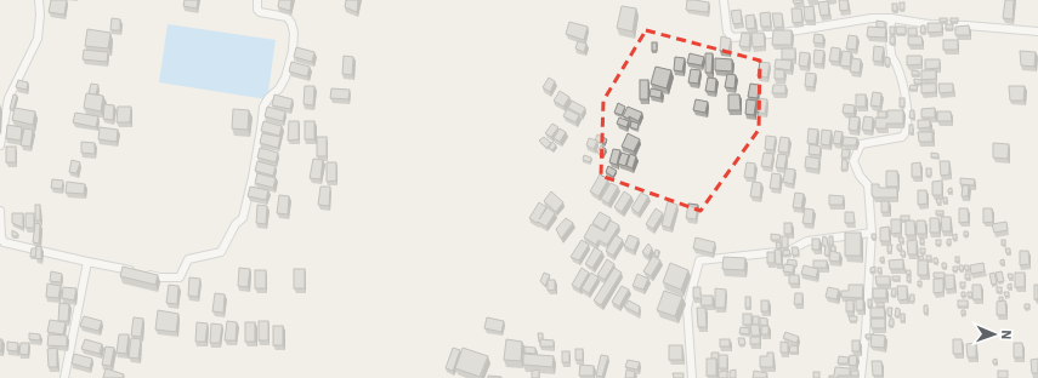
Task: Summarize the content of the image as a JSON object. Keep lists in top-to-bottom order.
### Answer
{
  "north": "right"
}
